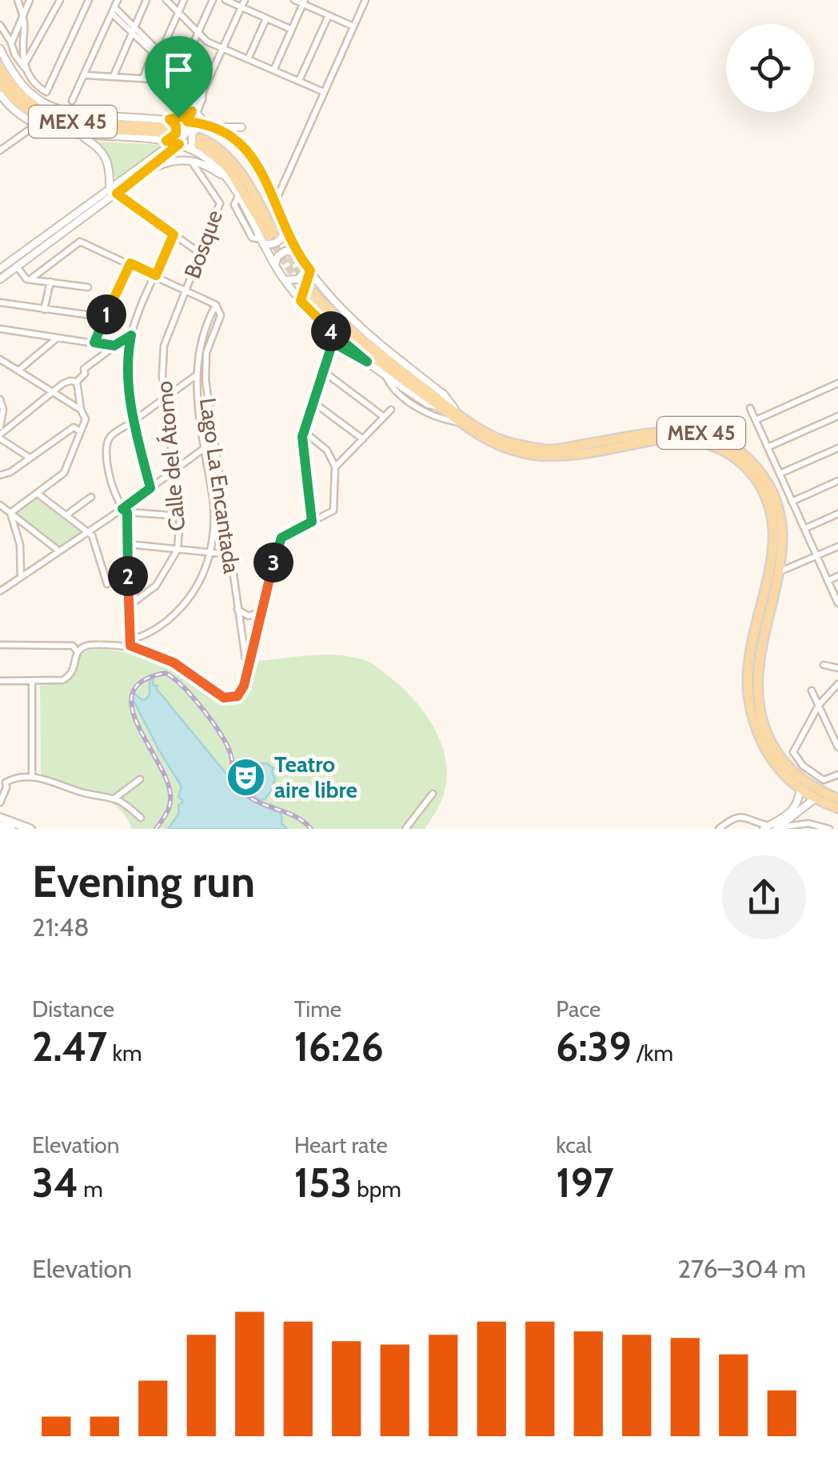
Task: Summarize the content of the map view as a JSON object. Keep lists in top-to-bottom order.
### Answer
{
  "streets": {
    "main road": ["MEX 45"],
    "street": ["Bosque", "Calle del Átomo", "Lago La Encantada"]
  },
  "crossings": [
    ["Bosque", "Calle del Átomo"]
  ],
  "places": {
    "theatre": ["Teatro aire libre"]
  },
  "page": {
    "pins": [
      "1",
      "4",
      "3",
      "2"
    ],
    "heading": ["Evening run", "21:48"],
    "stats": [
      ["Distance", "2.47 km"],
      ["Time", "16:26"],
      ["Pace", "6:39 /km"],
      ["Elevation", "34 m"],
      ["Heart rate", "153 bpm"],
      ["kcal", "197"]
    ],
    "chart": ["Elevation", "276–304 m"]
  }
}
